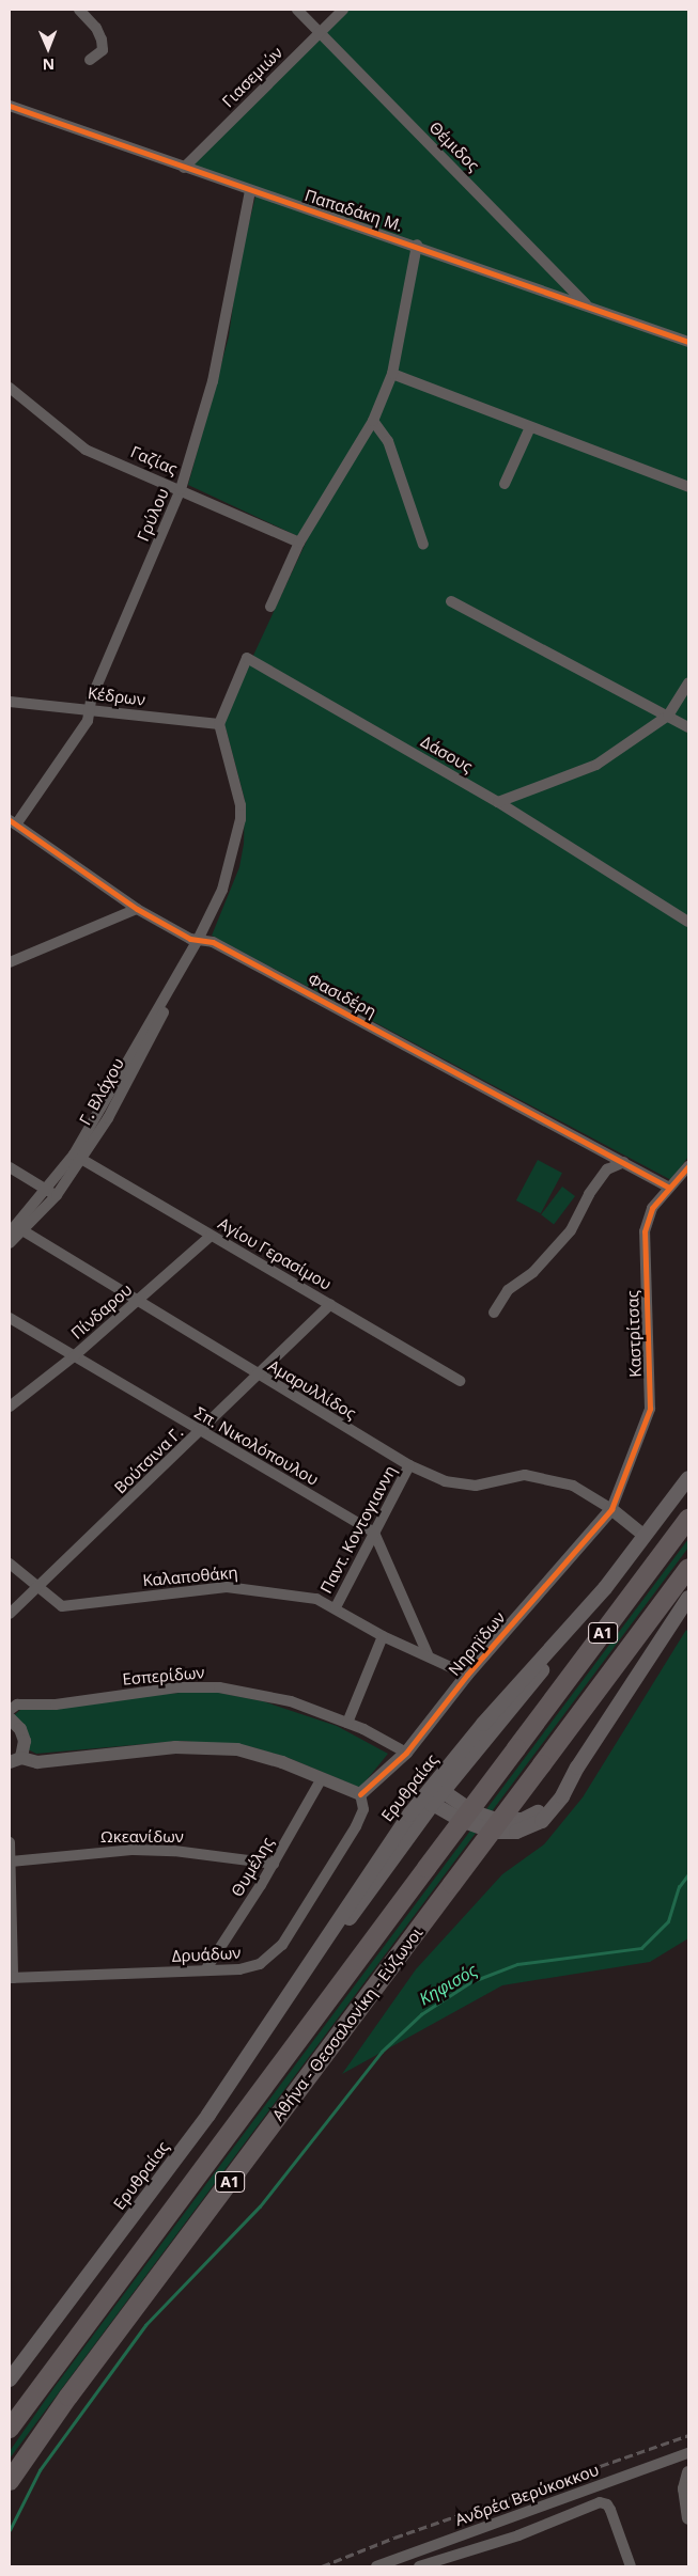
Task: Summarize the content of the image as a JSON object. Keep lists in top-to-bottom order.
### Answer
{
  "streets": {
    "highway": ["Α1", "Αθήνα - Θεσσαλονίκη - Εύζωνοι"],
    "main road": ["Ερυθραίας"],
    "street": [
      "Γιασεμιών",
      "Θέμιδος",
      "Παπαδάκη Μ.",
      "Γαζίας",
      "Γρύλου",
      "Κέδρων",
      "Δάσους",
      "Φασιδέρη",
      "Γ. Βλάχου",
      "Αγίου Γερασίμου",
      "Πίνδαρου",
      "Καστρίτσας",
      "Αμαρυλλίδος",
      "Σπ. Νικολόπουλου",
      "Βούτσινα Γ.",
      "Παντ. Κοντογιαννη",
      "Καλαποθάκη",
      "Νηρηϊδων",
      "Εσπερίδων",
      "Ωκεανίδων",
      "Θυμέλης",
      "Δρυάδων",
      "Ανδρέα Βερύκοκκου"
    ]
  },
  "crossings": [
    ["Γιασεμιών", "Θέμιδος"],
    ["Γιασεμιών", "Παπαδάκη Μ."],
    ["Θέμιδος", "Παπαδάκη Μ."],
    ["Παπαδάκη Μ.", "Γρύλου"],
    ["Γαζίας", "Γρύλου"],
    ["Γρύλου", "Κέδρων"],
    ["Γρύλου", "Φασιδέρη"],
    ["Κέδρων", "Δάσους"],
    ["Κέδρων", "Γ. Βλάχου"],
    ["Δάσους", "Γ. Βλάχου"],
    ["Φασιδέρη", "Γ. Βλάχου"],
    ["Φασιδέρη", "Καστρίτσας"],
    ["Γ. Βλάχου", "Αγίου Γερασίμου"],
    ["Γ. Βλάχου", "Αμαρυλλίδος"],
    ["Αγίου Γερασίμου", "Πίνδαρου"],
    ["Αγίου Γερασίμου", "Βούτσινα Γ."],
    ["Πίνδαρου", "Αμαρυλλίδος"],
    ["Πίνδαρου", "Σπ. Νικολόπουλου"],
    ["Καστρίτσας", "Αμαρυλλίδος"],
    ["Καστρίτσας", "Νηρηϊδων"],
    ["Αμαρυλλίδος", "Βούτσινα Γ."],
    ["Αμαρυλλίδος", "Παντ. Κοντογιαννη"],
    ["Αμαρυλλίδος", "Νηρηϊδων"],
    ["Σπ. Νικολόπουλου", "Βούτσινα Γ."],
    ["Σπ. Νικολόπουλου", "Παντ. Κοντογιαννη"],
    ["Βούτσινα Γ.", "Καλαποθάκη"],
    ["Παντ. Κοντογιαννη", "Καλαποθάκη"],
    ["Καλαποθάκη", "Νηρηϊδων"],
    ["Νηρηϊδων", "Εσπερίδων"],
    ["Νηρηϊδων", "Δρυάδων"],
    ["Ωκεανίδων", "Θυμέλης"],
    ["Θυμέλης", "Δρυάδων"]
  ],
  "water": ["Κηφισός"],
  "north": "bottom"
}
